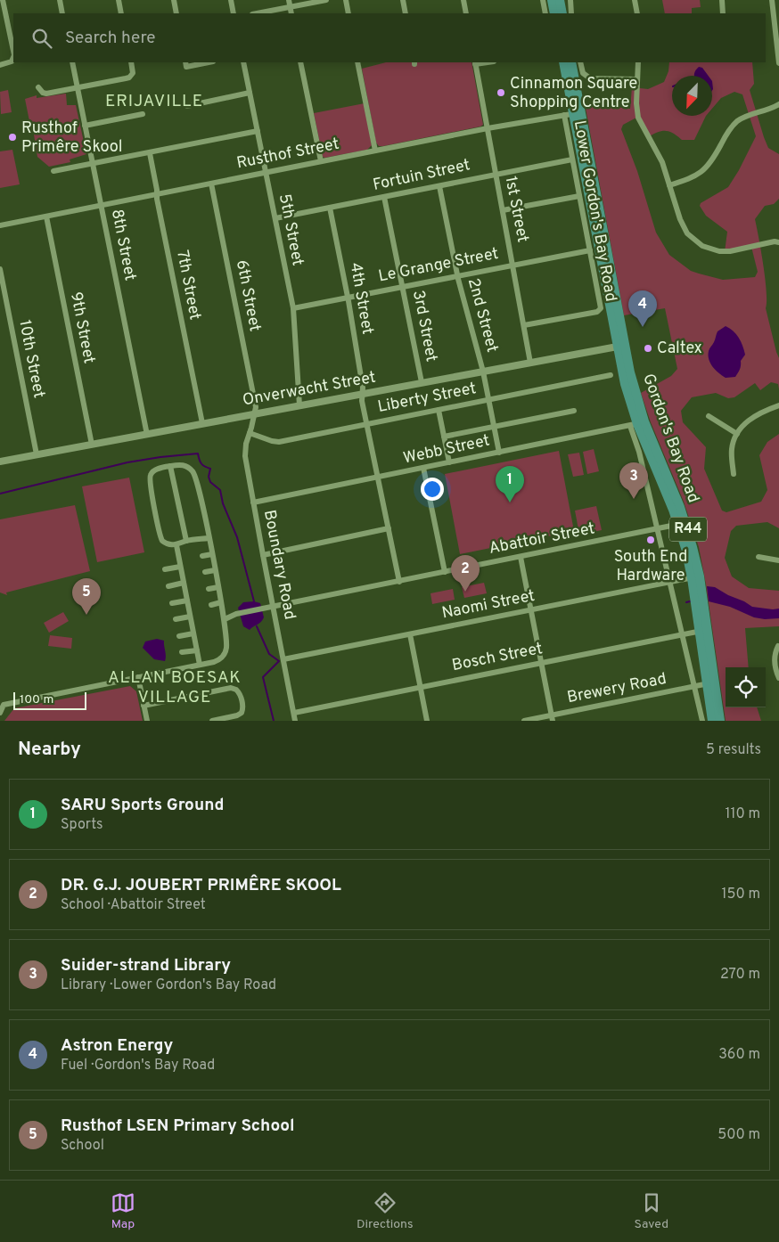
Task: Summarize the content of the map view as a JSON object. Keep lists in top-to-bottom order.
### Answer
{
  "streets": {
    "main road": ["Gordon's Bay Road", "R44"],
    "street": [
      "Rusthof Street",
      "Fortuin Street",
      "1st Street",
      "Lower Gordon's Bay Road",
      "5th Street",
      "8th Street",
      "Le Grange Street",
      "7th Street",
      "6th Street",
      "4th Street",
      "2nd Street",
      "3rd Street",
      "9th Street",
      "10th Street",
      "Onverwacht Street",
      "Liberty Street",
      "Webb Street",
      "Abattoir Street",
      "Boundary Road",
      "Naomi Street",
      "Bosch Street",
      "Brewery Road"
    ]
  },
  "crossings": [
    ["Rusthof Street", "1st Street"],
    ["Rusthof Street", "Lower Gordon's Bay Road"],
    ["Rusthof Street", "5th Street"],
    ["Rusthof Street", "8th Street"],
    ["Rusthof Street", "7th Street"],
    ["Rusthof Street", "6th Street"],
    ["Rusthof Street", "9th Street"],
    ["Rusthof Street", "Gordon's Bay Road"],
    ["Fortuin Street", "1st Street"],
    ["Fortuin Street", "Lower Gordon's Bay Road"],
    ["Fortuin Street", "5th Street"],
    ["Fortuin Street", "4th Street"],
    ["Fortuin Street", "2nd Street"],
    ["Fortuin Street", "3rd Street"],
    ["1st Street", "Lower Gordon's Bay Road"],
    ["1st Street", "Le Grange Street"],
    ["1st Street", "Onverwacht Street"],
    ["Lower Gordon's Bay Road", "Le Grange Street"],
    ["Lower Gordon's Bay Road", "Gordon's Bay Road"],
    ["5th Street", "Le Grange Street"],
    ["5th Street", "Onverwacht Street"],
    ["8th Street", "Onverwacht Street"],
    ["Le Grange Street", "4th Street"],
    ["Le Grange Street", "2nd Street"],
    ["Le Grange Street", "3rd Street"],
    ["7th Street", "Onverwacht Street"],
    ["6th Street", "Onverwacht Street"],
    ["6th Street", "Boundary Road"],
    ["4th Street", "Onverwacht Street"],
    ["4th Street", "Liberty Street"],
    ["4th Street", "Webb Street"],
    ["4th Street", "Abattoir Street"],
    ["2nd Street", "Onverwacht Street"],
    ["2nd Street", "Liberty Street"],
    ["2nd Street", "Webb Street"],
    ["3rd Street", "Onverwacht Street"],
    ["9th Street", "Onverwacht Street"],
    ["10th Street", "Onverwacht Street"],
    ["Onverwacht Street", "Gordon's Bay Road"],
    ["Onverwacht Street", "Boundary Road"],
    ["Liberty Street", "Boundary Road"],
    ["Gordon's Bay Road", "Webb Street"],
    ["Gordon's Bay Road", "Abattoir Street"],
    ["Gordon's Bay Road", "Naomi Street"],
    ["Gordon's Bay Road", "Bosch Street"],
    ["Gordon's Bay Road", "Brewery Road"],
    ["Webb Street", "Boundary Road"],
    ["Abattoir Street", "Boundary Road"],
    ["Boundary Road", "Naomi Street"],
    ["Boundary Road", "Bosch Street"]
  ],
  "districts": ["ERIJAVILLE", "ALLAN BOESAK VILLAGE"],
  "places": [
    "Cinnamon Square Shopping Centre",
    "Rusthof Primêre Skool",
    "Caltex",
    "South End Hardware"
  ],
  "scale_bar": "100 m",
  "north": "bottom left",
  "page": {
    "search": "Search here",
    "pins": [
      "4",
      "3",
      "1",
      "2",
      "5"
    ],
    "scale": "100 m",
    "heading": ["Nearby", "5 results"],
    "list": [
      {
        "mark": "1",
        "name": "SARU Sports Ground",
        "note": "Sports",
        "value": "110 m"
      },
      {
        "mark": "2",
        "name": "DR. G.J. JOUBERT PRIMÊRE SKOOL",
        "note": "School · Abattoir Street",
        "value": "150 m"
      },
      {
        "mark": "3",
        "name": "Suider-strand Library",
        "note": "Library · Lower Gordon's Bay Road",
        "value": "270 m"
      },
      {
        "mark": "4",
        "name": "Astron Energy",
        "note": "Fuel · Gordon's Bay Road",
        "value": "360 m"
      },
      {
        "mark": "5",
        "name": "Rusthof LSEN Primary School",
        "note": "School",
        "value": "500 m"
      }
    ],
    "nav": ["Map", "Directions", "Saved"]
  }
}
